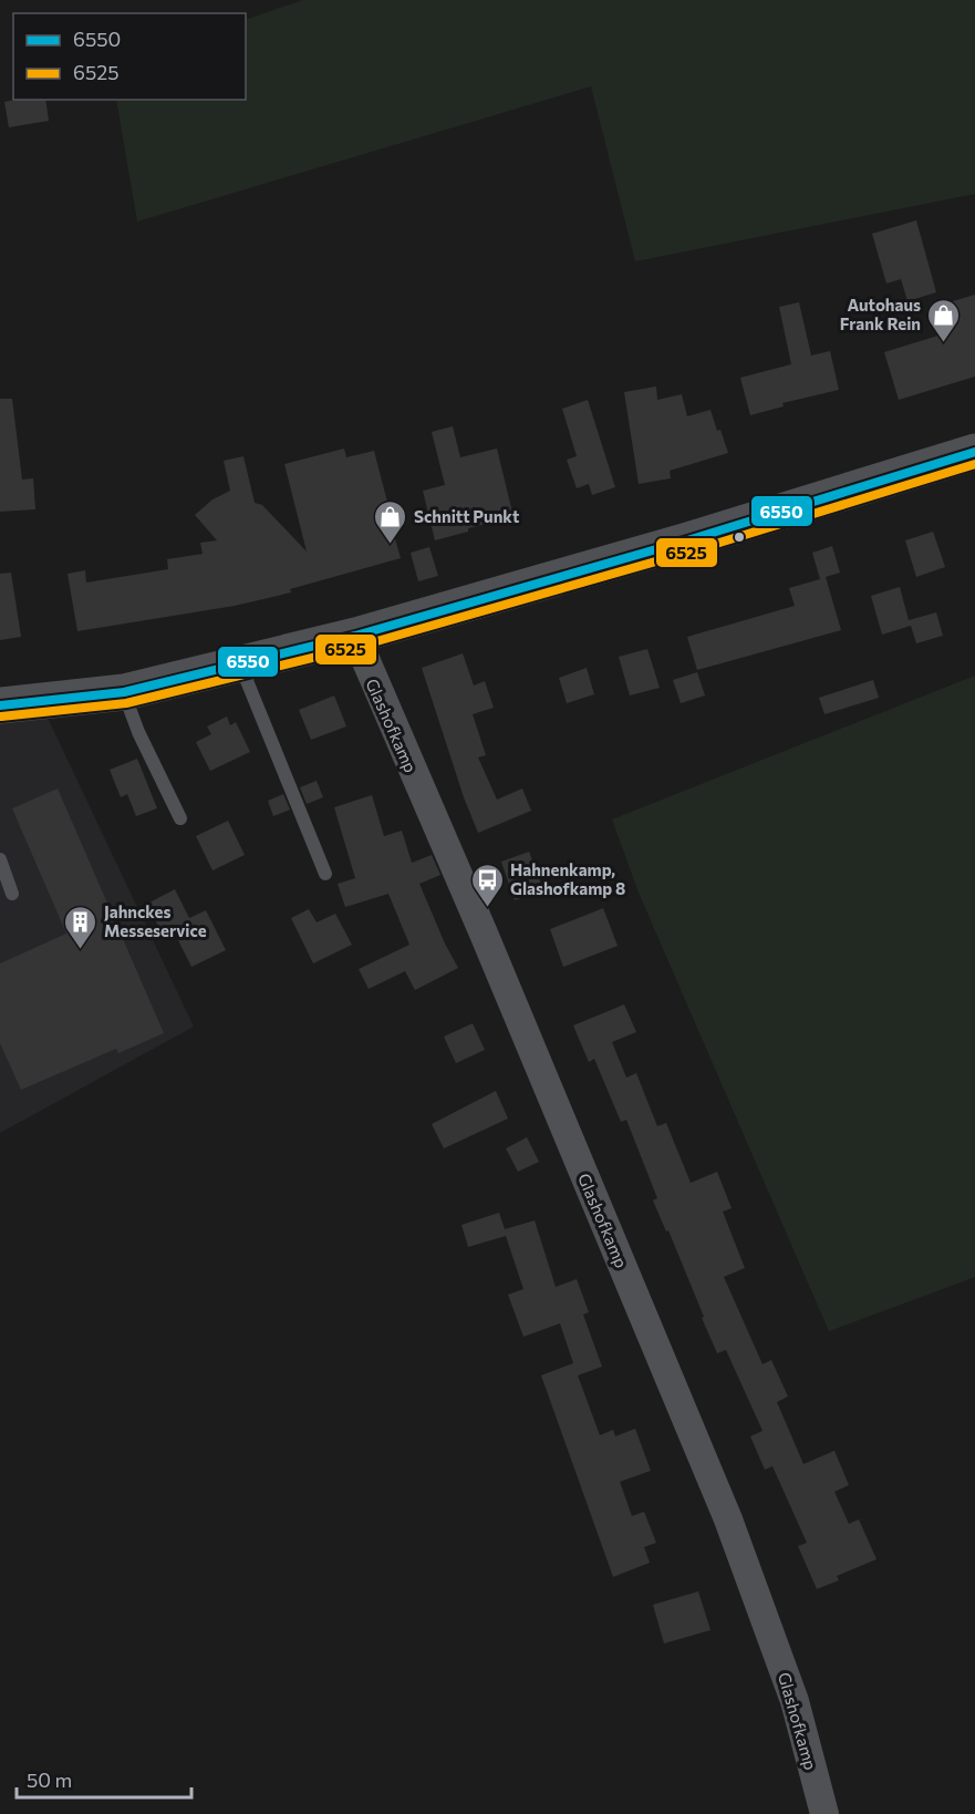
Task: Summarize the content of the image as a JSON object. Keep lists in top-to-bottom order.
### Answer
{
  "streets": {
    "street": ["Glashofkamp"]
  },
  "places": {
    "shop": ["Autohaus Frank Rein", "Schnitt Punkt"],
    "bus stop": ["Hahnenkamp, Glashofkamp 8"],
    "building": ["Jahnckes Messeservice"]
  },
  "lines": ["transit line 6550", "transit line 6525"],
  "legend": ["6550", "6525"],
  "scale_bar": "50 m"
}
